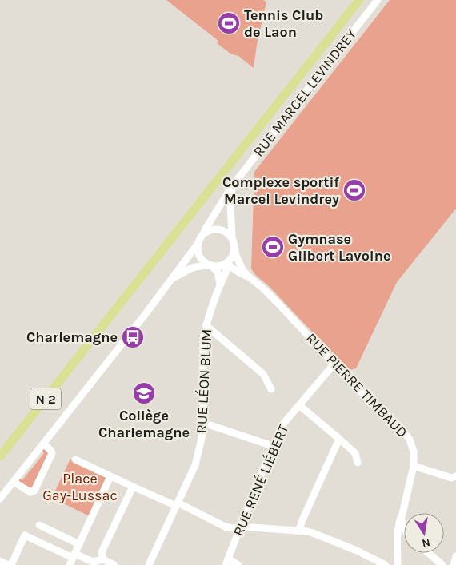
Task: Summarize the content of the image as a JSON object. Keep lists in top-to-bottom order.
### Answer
{
  "streets": {
    "main road": ["N 2"],
    "street": [
      "RUE MARCEL LEVINDREY",
      "RUE LÉON BLUM",
      "RUE PIERRE TIMBAUD",
      "RUE RENÉ LIÉBERT"
    ]
  },
  "crossings": [
    ["RUE MARCEL LEVINDREY", "RUE LÉON BLUM"],
    ["RUE MARCEL LEVINDREY", "RUE PIERRE TIMBAUD"],
    ["RUE LÉON BLUM", "RUE PIERRE TIMBAUD"],
    ["RUE PIERRE TIMBAUD", "RUE RENÉ LIÉBERT"]
  ],
  "parks": ["Place Gay-Lussac"],
  "places": {
    "sports": ["Tennis Club de Laon", "Complexe sportif Marcel Levindrey", "Gymnase Gilbert Lavoine"],
    "bus stop": ["Charlemagne"],
    "school or university": ["Collège Charlemagne"]
  },
  "north": "bottom"
}
